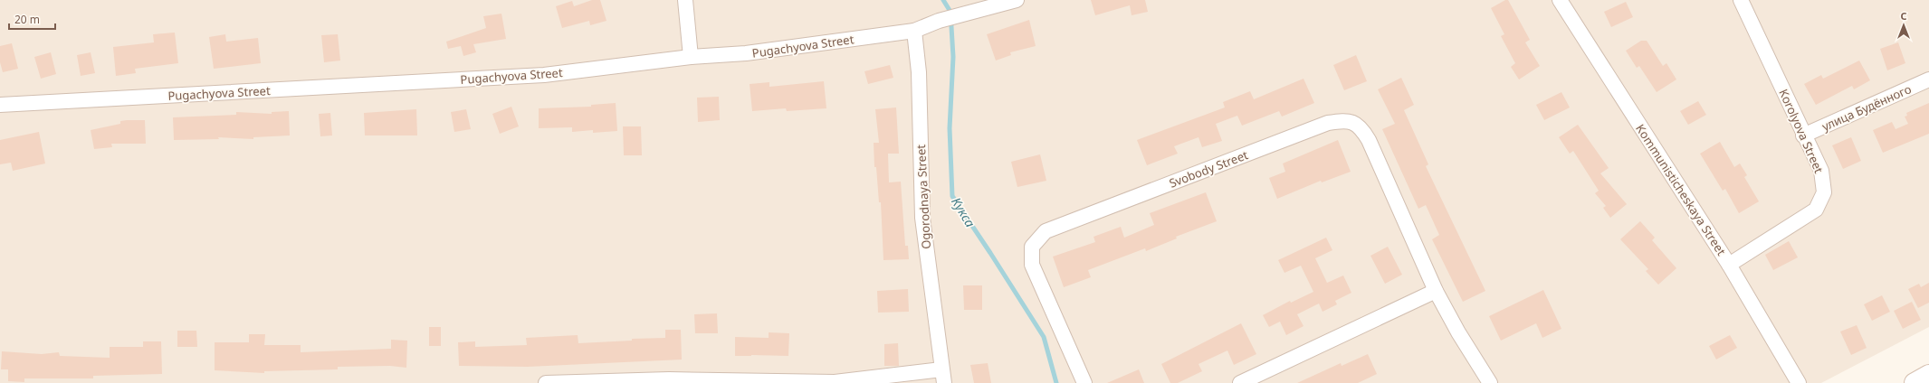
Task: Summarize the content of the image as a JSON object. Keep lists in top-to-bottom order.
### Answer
{
  "streets": {
    "street": [
      "Pugachyova Street",
      "улица Будённого",
      "Korolyova Street",
      "Svobody Street",
      "Kommunisticheskaya Street",
      "Ogorodnaya Street"
    ]
  },
  "crossings": [
    ["Pugachyova Street", "Ogorodnaya Street"],
    ["улица Будённого", "Korolyova Street"],
    ["Korolyova Street", "Kommunisticheskaya Street"]
  ],
  "water": ["Кукса"],
  "scale_bar": "20 m",
  "north": "top"
}
